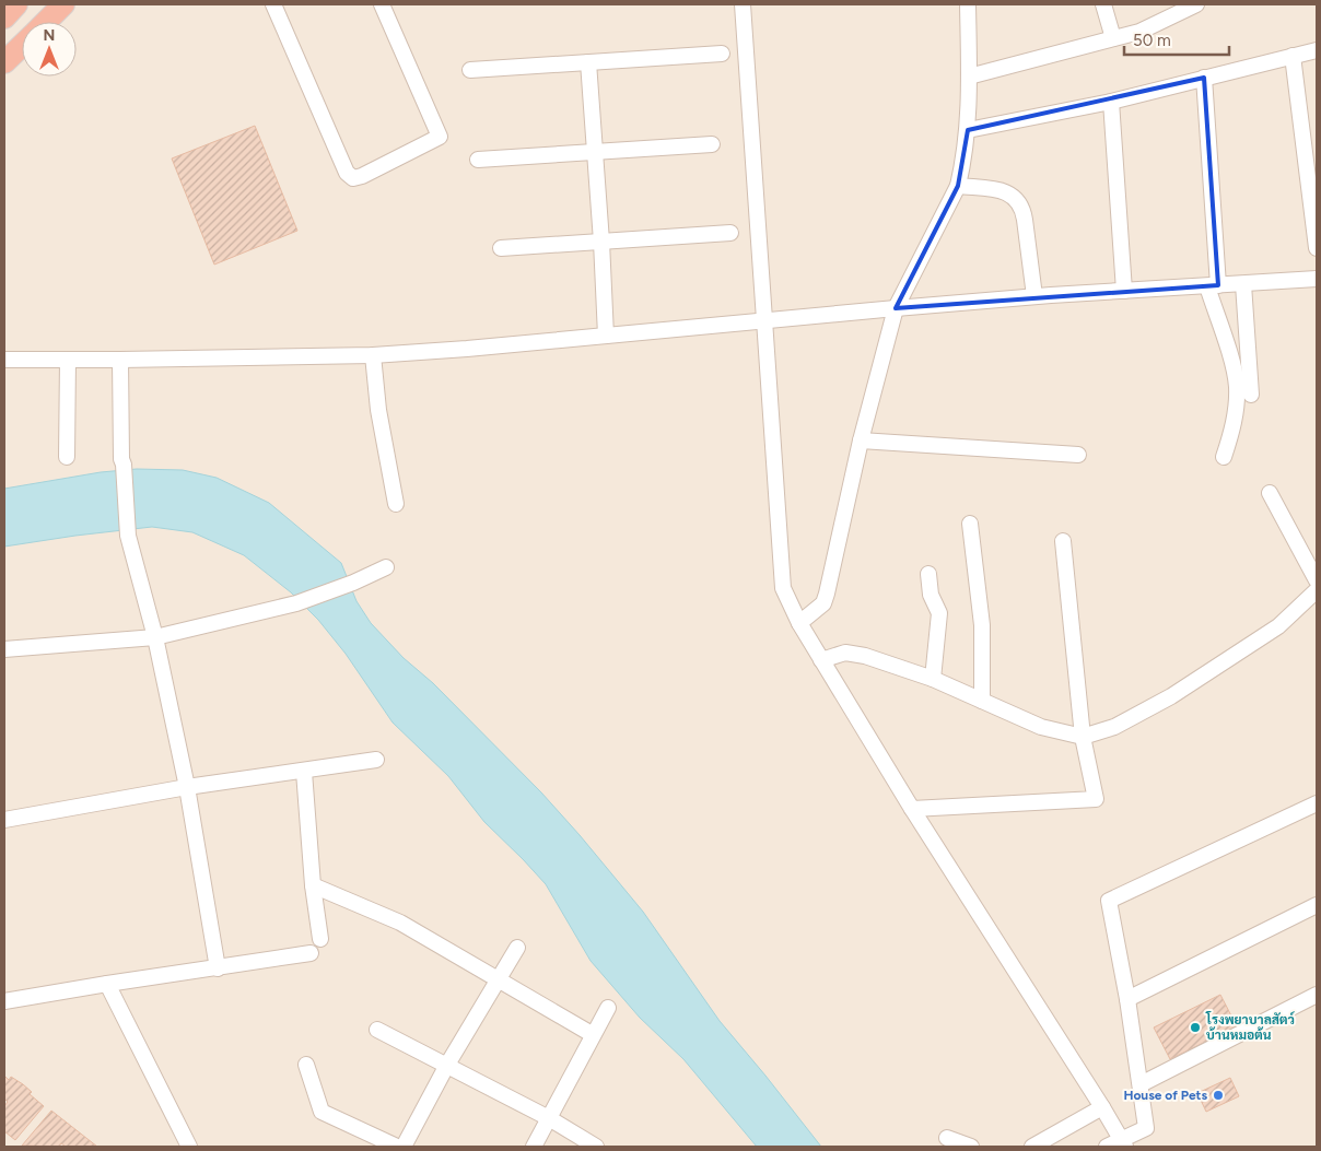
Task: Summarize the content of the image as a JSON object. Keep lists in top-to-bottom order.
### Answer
{
  "places": ["โรงพยาบาลสัตว์ บ้านหมอต้น", "House of Pets"],
  "scale_bar": "50 m",
  "north": "top"
}
